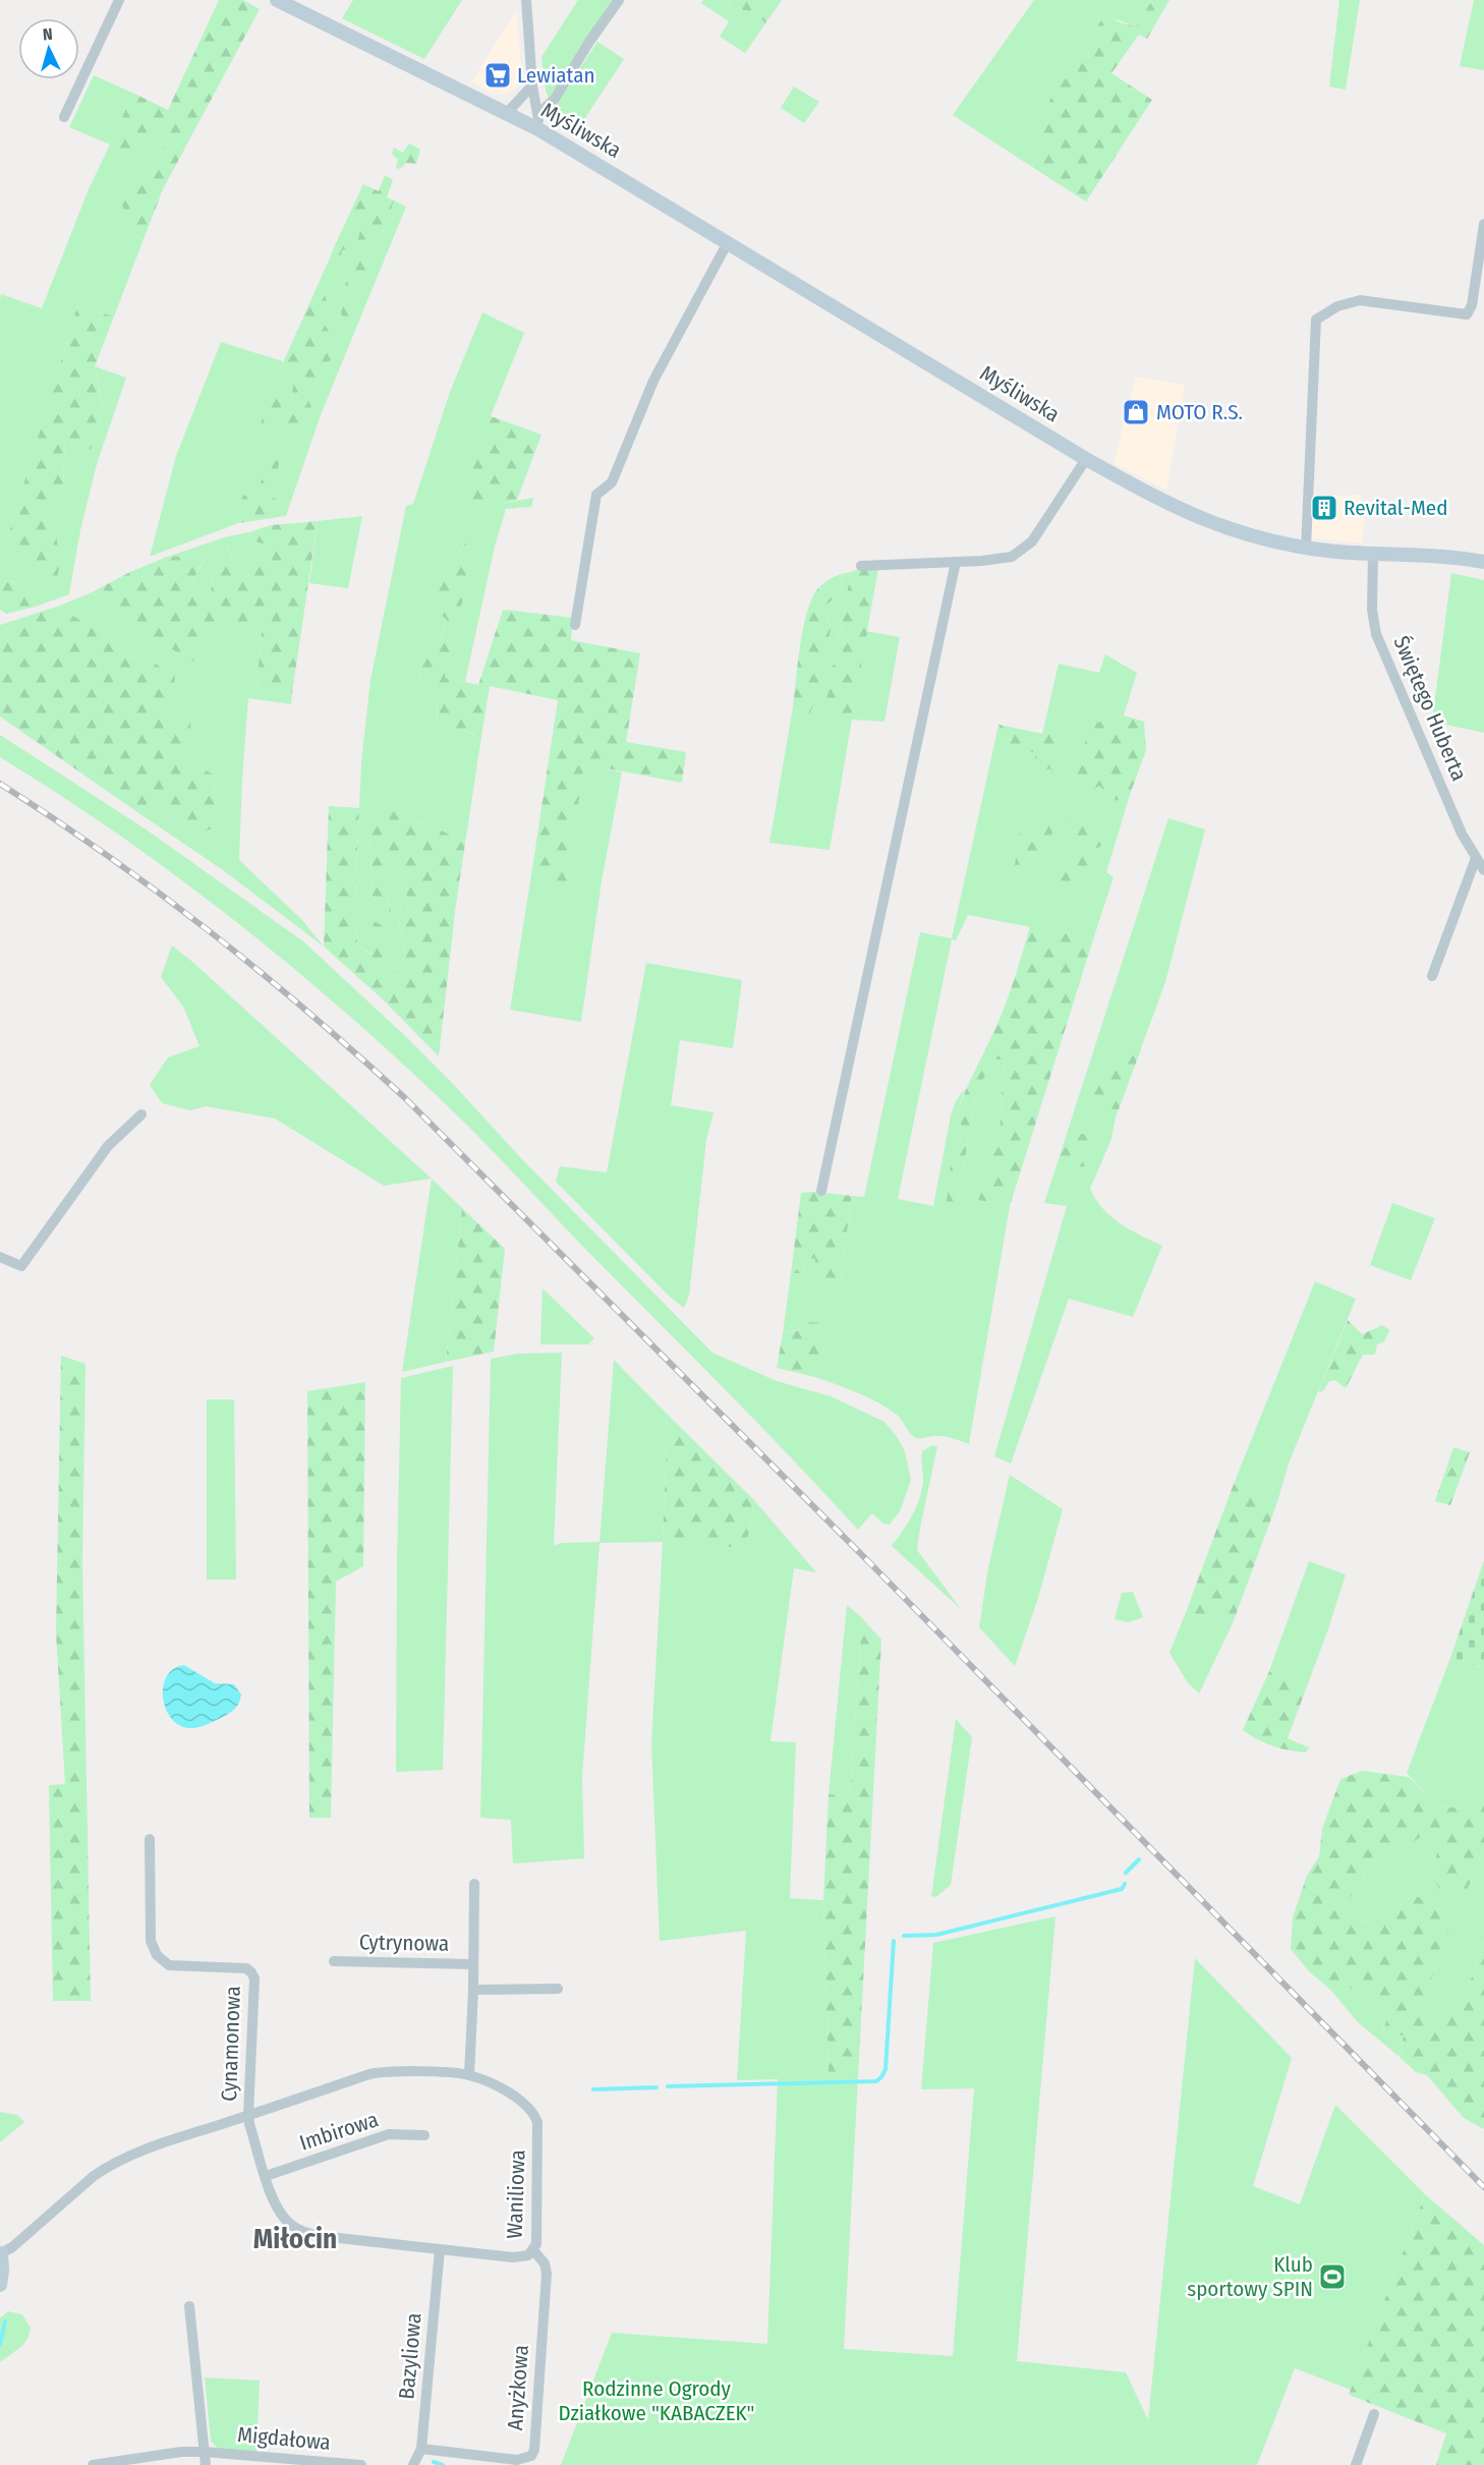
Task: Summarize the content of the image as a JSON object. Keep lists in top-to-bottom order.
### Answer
{
  "streets": {
    "street": [
      "Myśliwska",
      "Świętego Huberta",
      "Cytrynowa",
      "Cynamonowa",
      "Imbirowa",
      "Waniliowa",
      "Bazyliowa",
      "Anyżkowa",
      "Migdałowa"
    ]
  },
  "crossings": [
    ["Myśliwska", "Świętego Huberta"],
    ["Cytrynowa", "Waniliowa"],
    ["Cynamonowa", "Waniliowa"],
    ["Imbirowa", "Waniliowa"],
    ["Waniliowa", "Bazyliowa"],
    ["Waniliowa", "Anyżkowa"],
    ["Bazyliowa", "Anyżkowa"]
  ],
  "districts": ["Miłocin"],
  "parks": ["Rodzinne Ogrody Działkowe \"KABACZEK\""],
  "places": {
    "supermarket": ["Lewiatan"],
    "shop": ["MOTO R.S."],
    "building": ["Revital-Med"],
    "sports": ["Klub sportowy SPIN"]
  },
  "north": "top"
}
